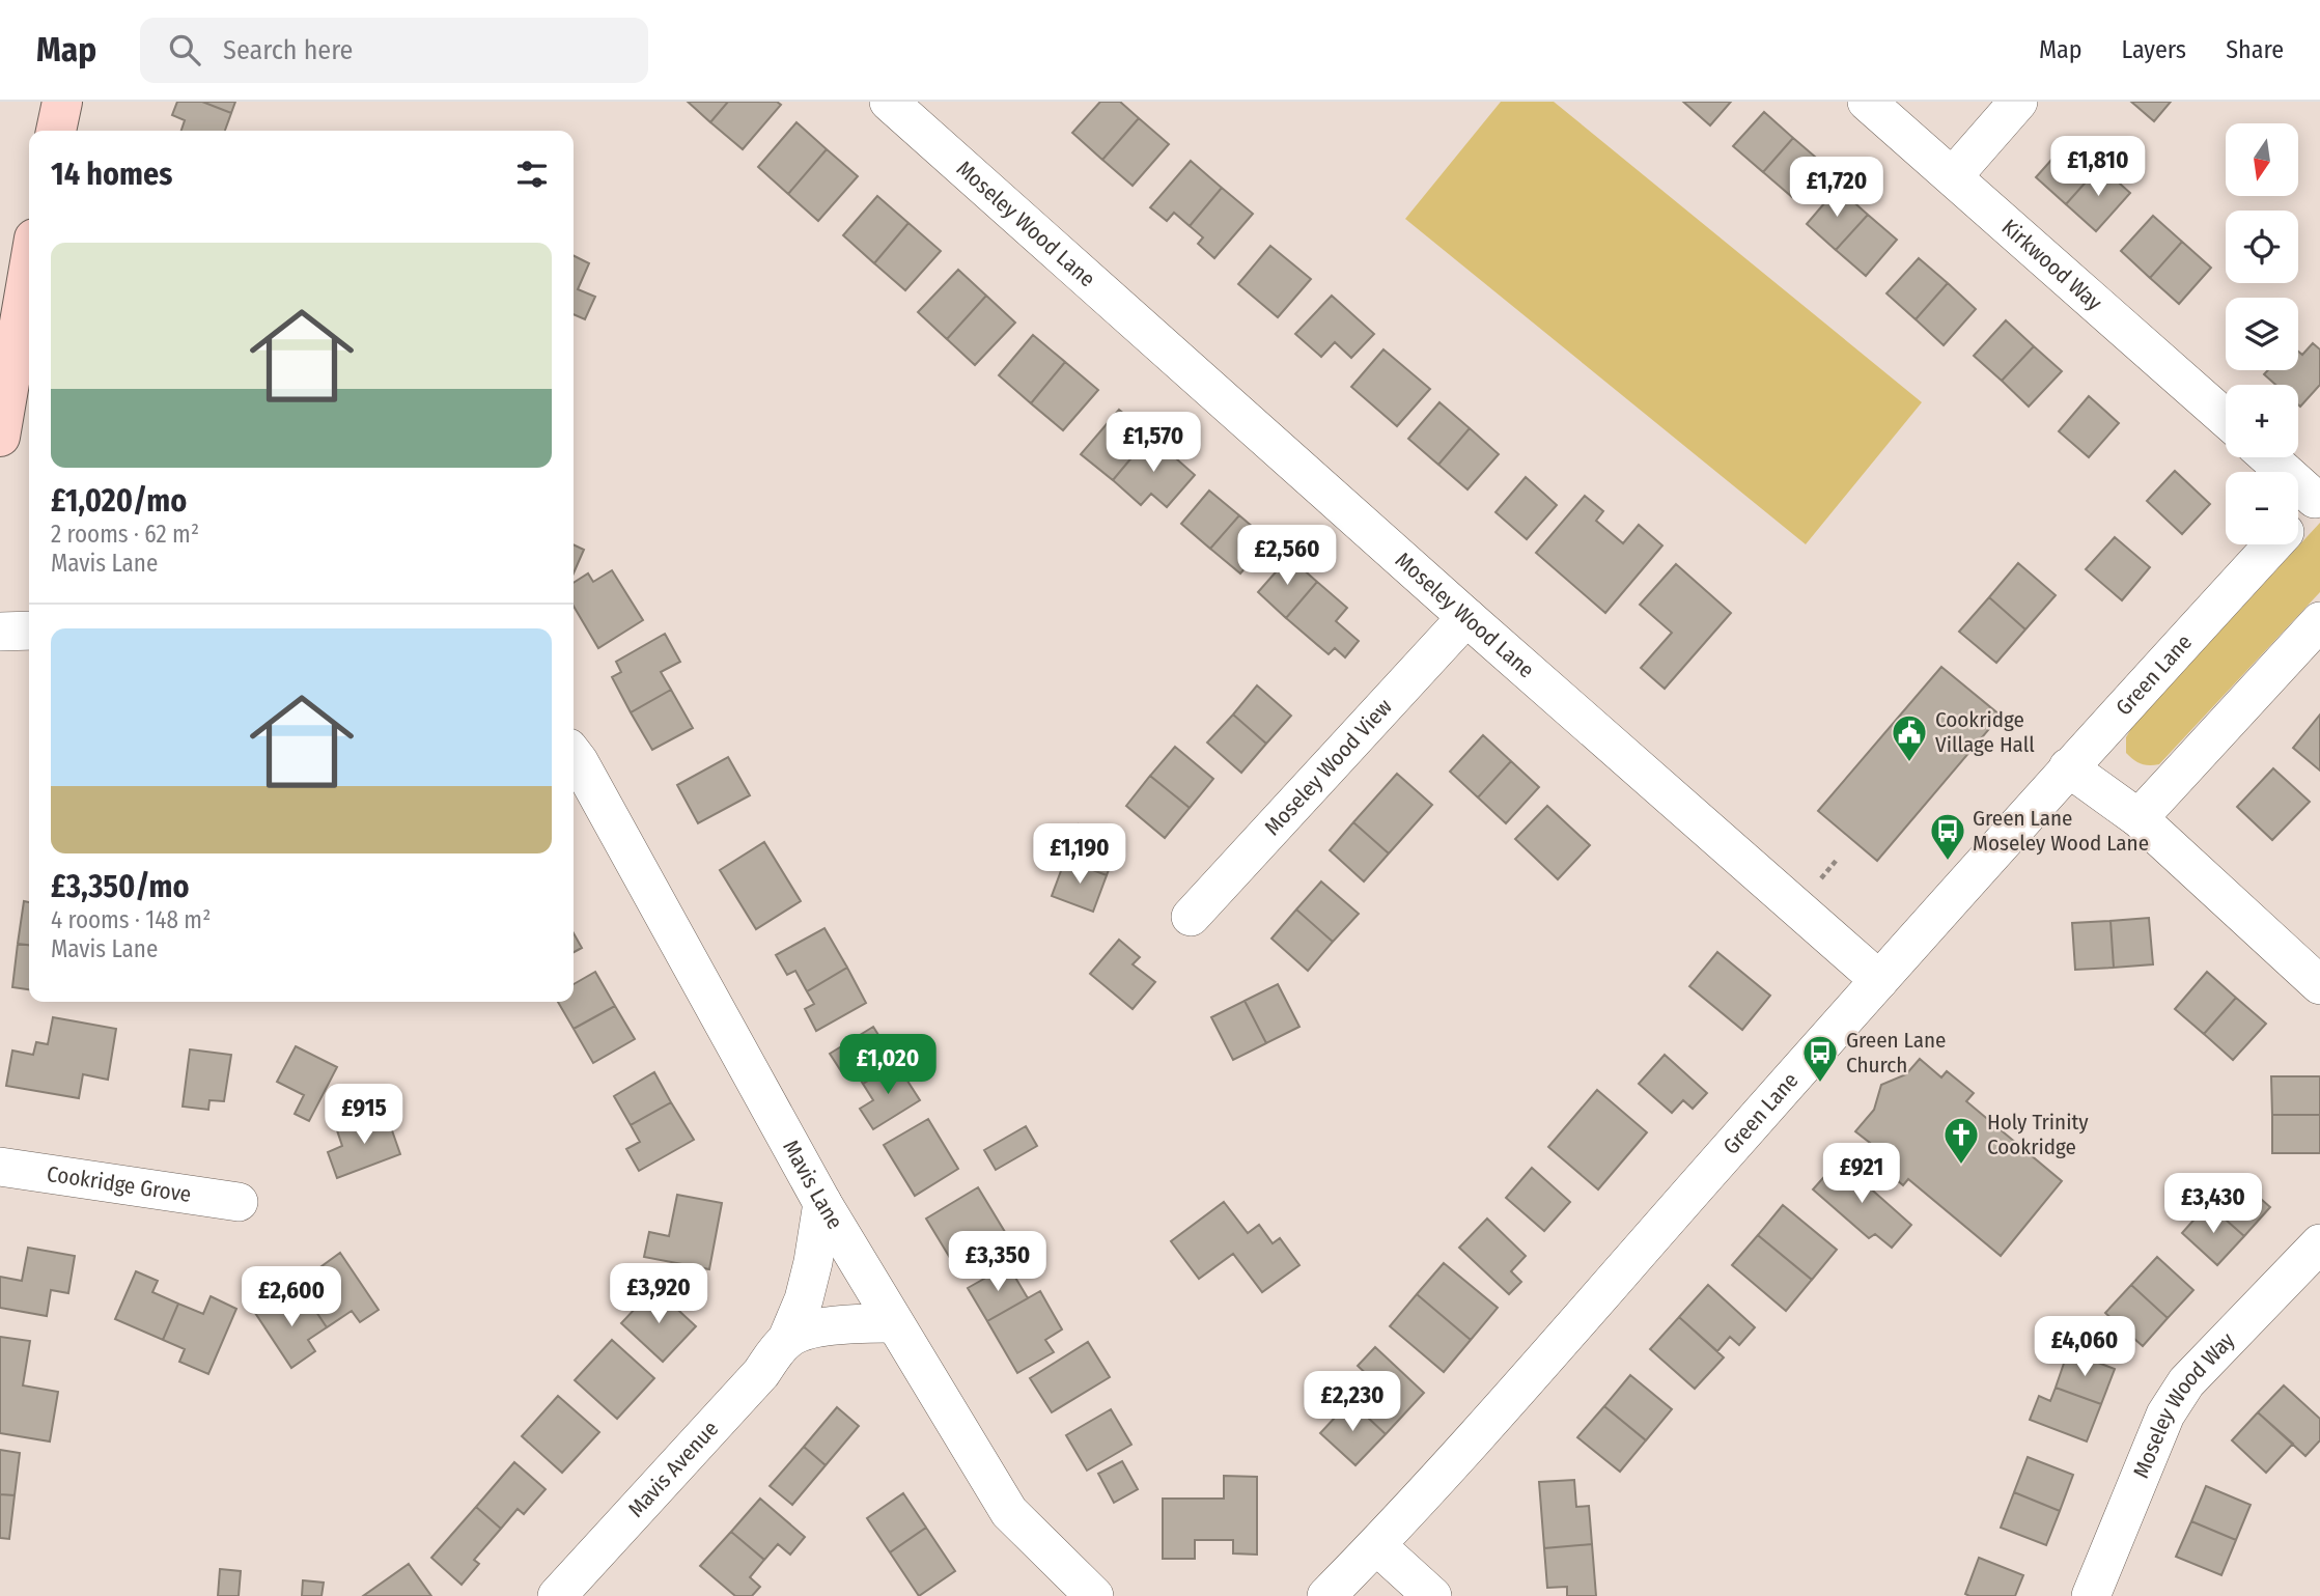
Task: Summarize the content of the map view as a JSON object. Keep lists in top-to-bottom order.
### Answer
{
  "streets": {
    "street": [
      "Moseley Wood Lane",
      "Kirkwood Way",
      "Green Lane",
      "Moseley Wood View",
      "Cookridge Grove",
      "Mavis Lane",
      "Moseley Wood Way",
      "Mavis Avenue"
    ]
  },
  "crossings": [
    ["Moseley Wood Lane", "Green Lane"],
    ["Moseley Wood Lane", "Moseley Wood View"],
    ["Mavis Lane", "Mavis Avenue"]
  ],
  "places": {
    "public building": ["Cookridge Village Hall"],
    "bus stop": ["Green Lane Moseley Wood Lane", "Green Lane Church"],
    "church": ["Holy Trinity Cookridge"]
  },
  "north": "bottom",
  "page": {
    "header": "Map",
    "search": "Search here",
    "nav": ["Map", "Layers", "Share"],
    "map_buttons": ["+", "−"],
    "heading": "14 homes",
    "price": [
      "£1,810",
      "£1,720",
      "£1,570",
      "£2,560",
      "£1,190",
      "£1,020",
      "£915",
      "£921",
      "£3,430",
      "£3,350",
      "£3,920",
      "£2,600",
      "£4,060",
      "£2,230"
    ],
    "list": [
      {
        "name": "£1,020/mo",
        "note": "2 rooms · 62 m² · Mavis Lane"
      },
      {
        "name": "£3,350/mo",
        "note": "4 rooms · 148 m² · Mavis Lane"
      }
    ]
  }
}
